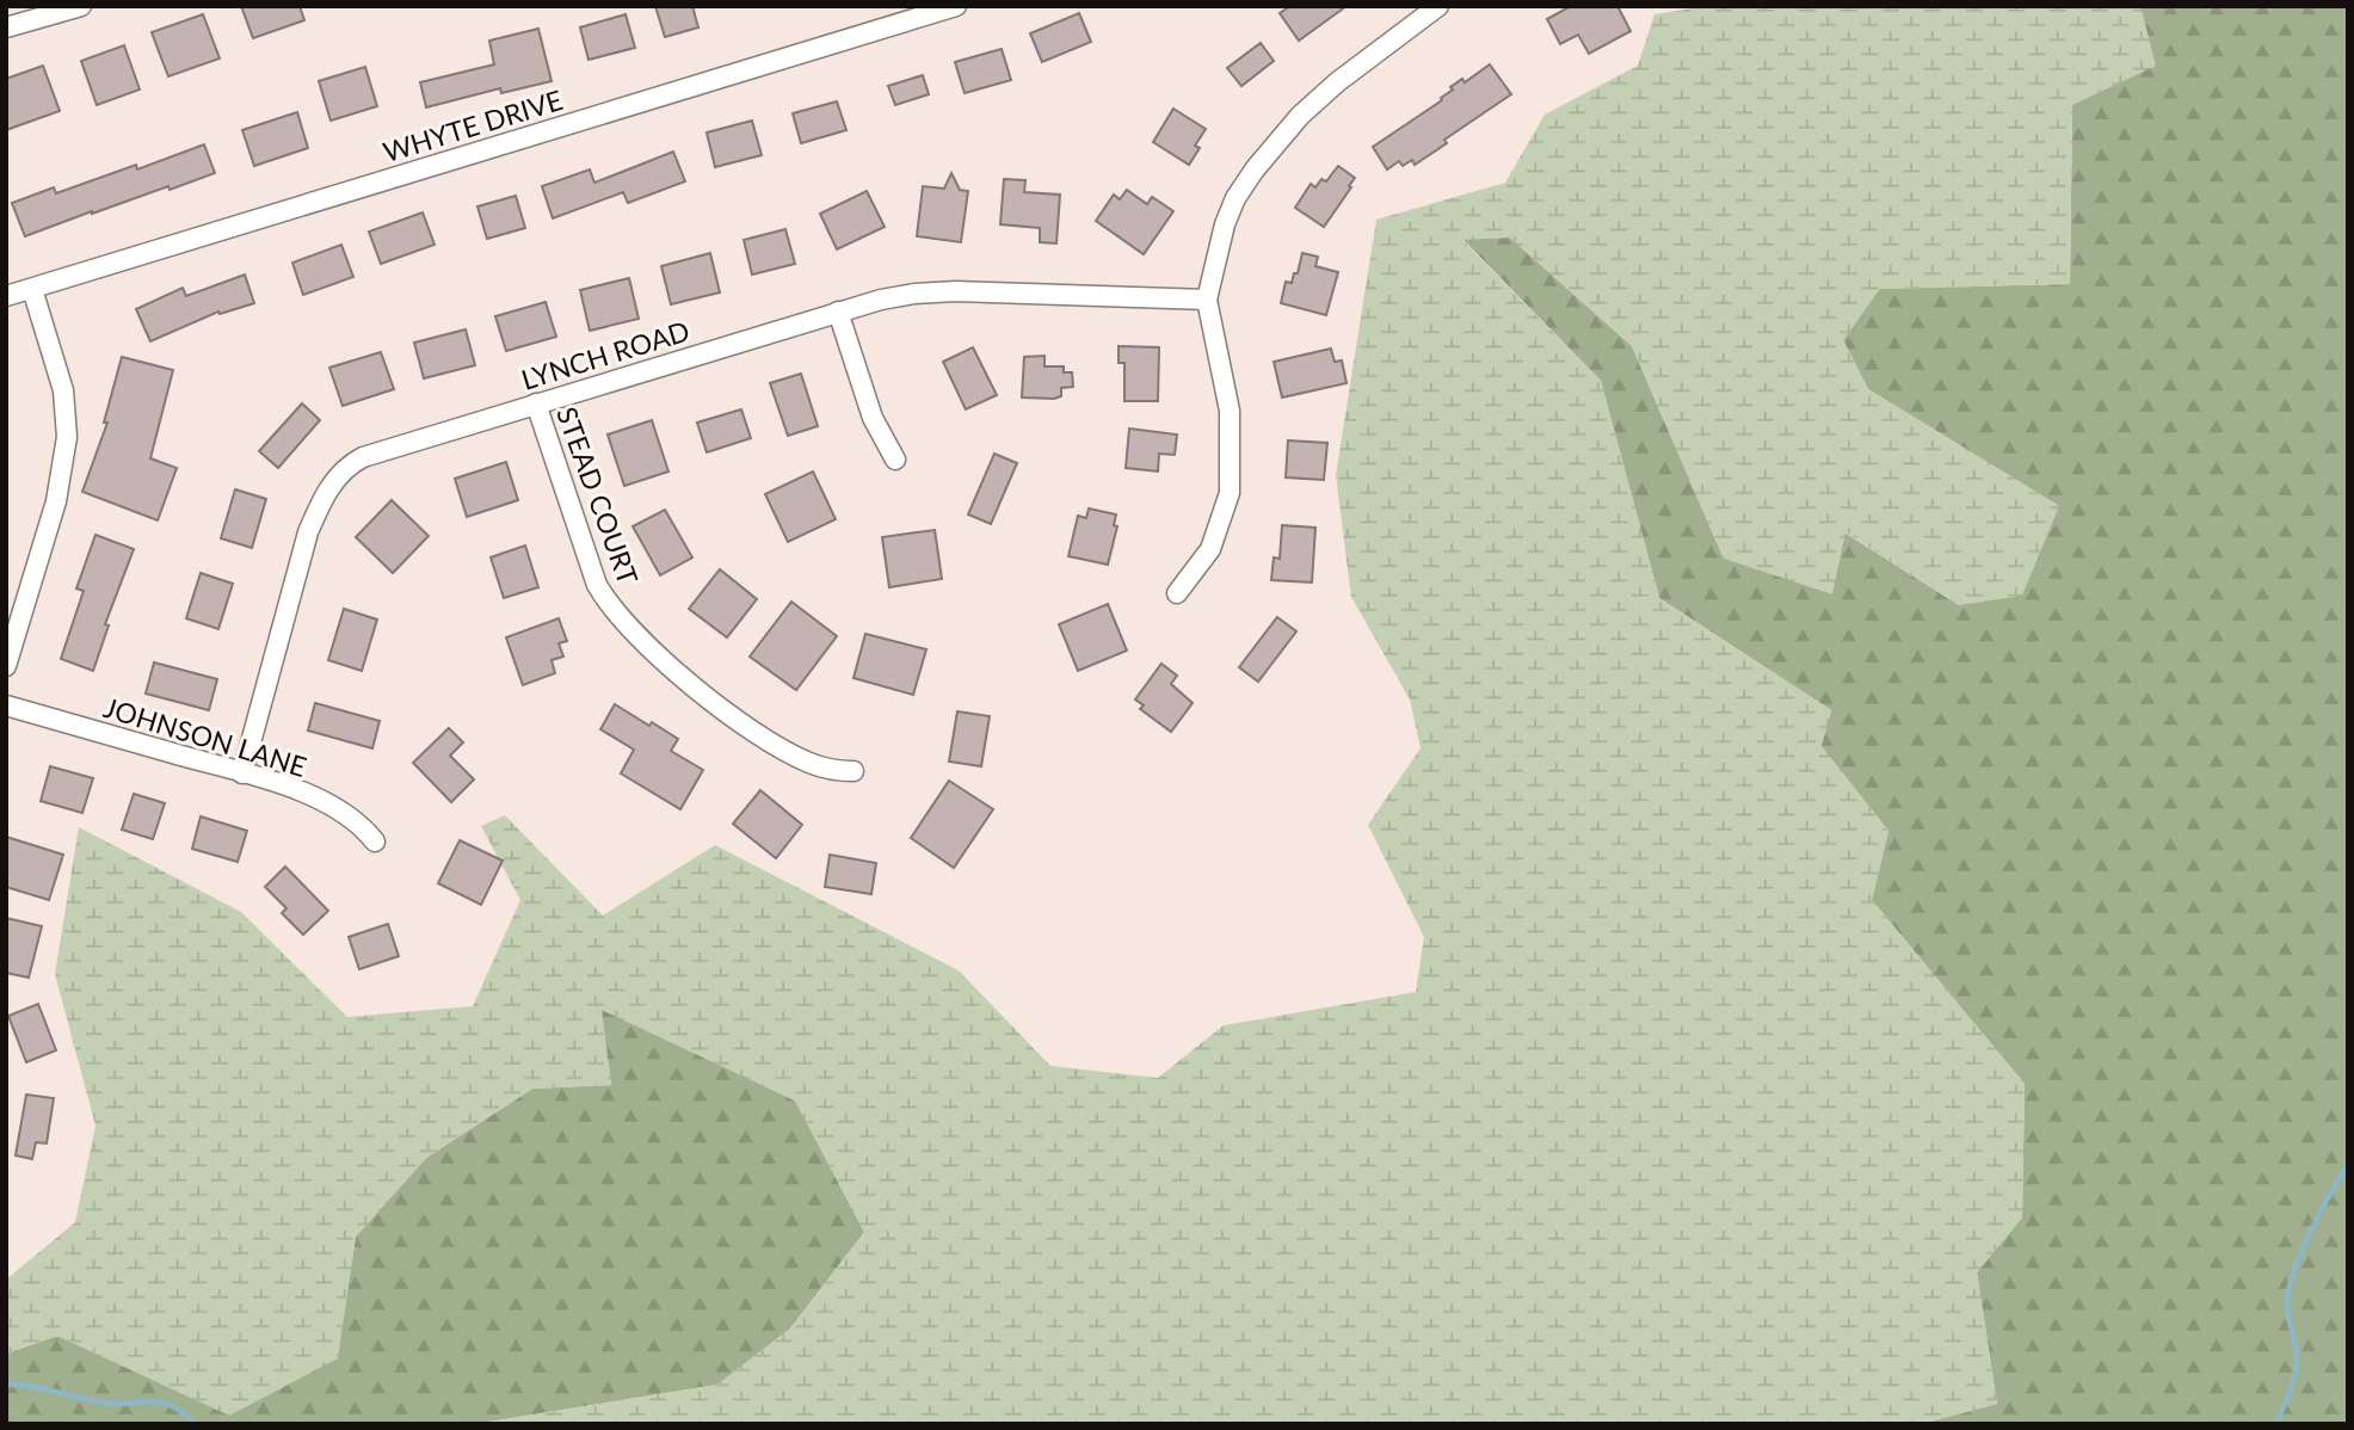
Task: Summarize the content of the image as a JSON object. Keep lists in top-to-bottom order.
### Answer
{
  "streets": {
    "street": [
      "WHYTE DRIVE",
      "LYNCH ROAD",
      "STEAD COURT",
      "JOHNSON LANE"
    ]
  },
  "crossings": [
    ["LYNCH ROAD", "STEAD COURT"],
    ["LYNCH ROAD", "JOHNSON LANE"]
  ]
}
